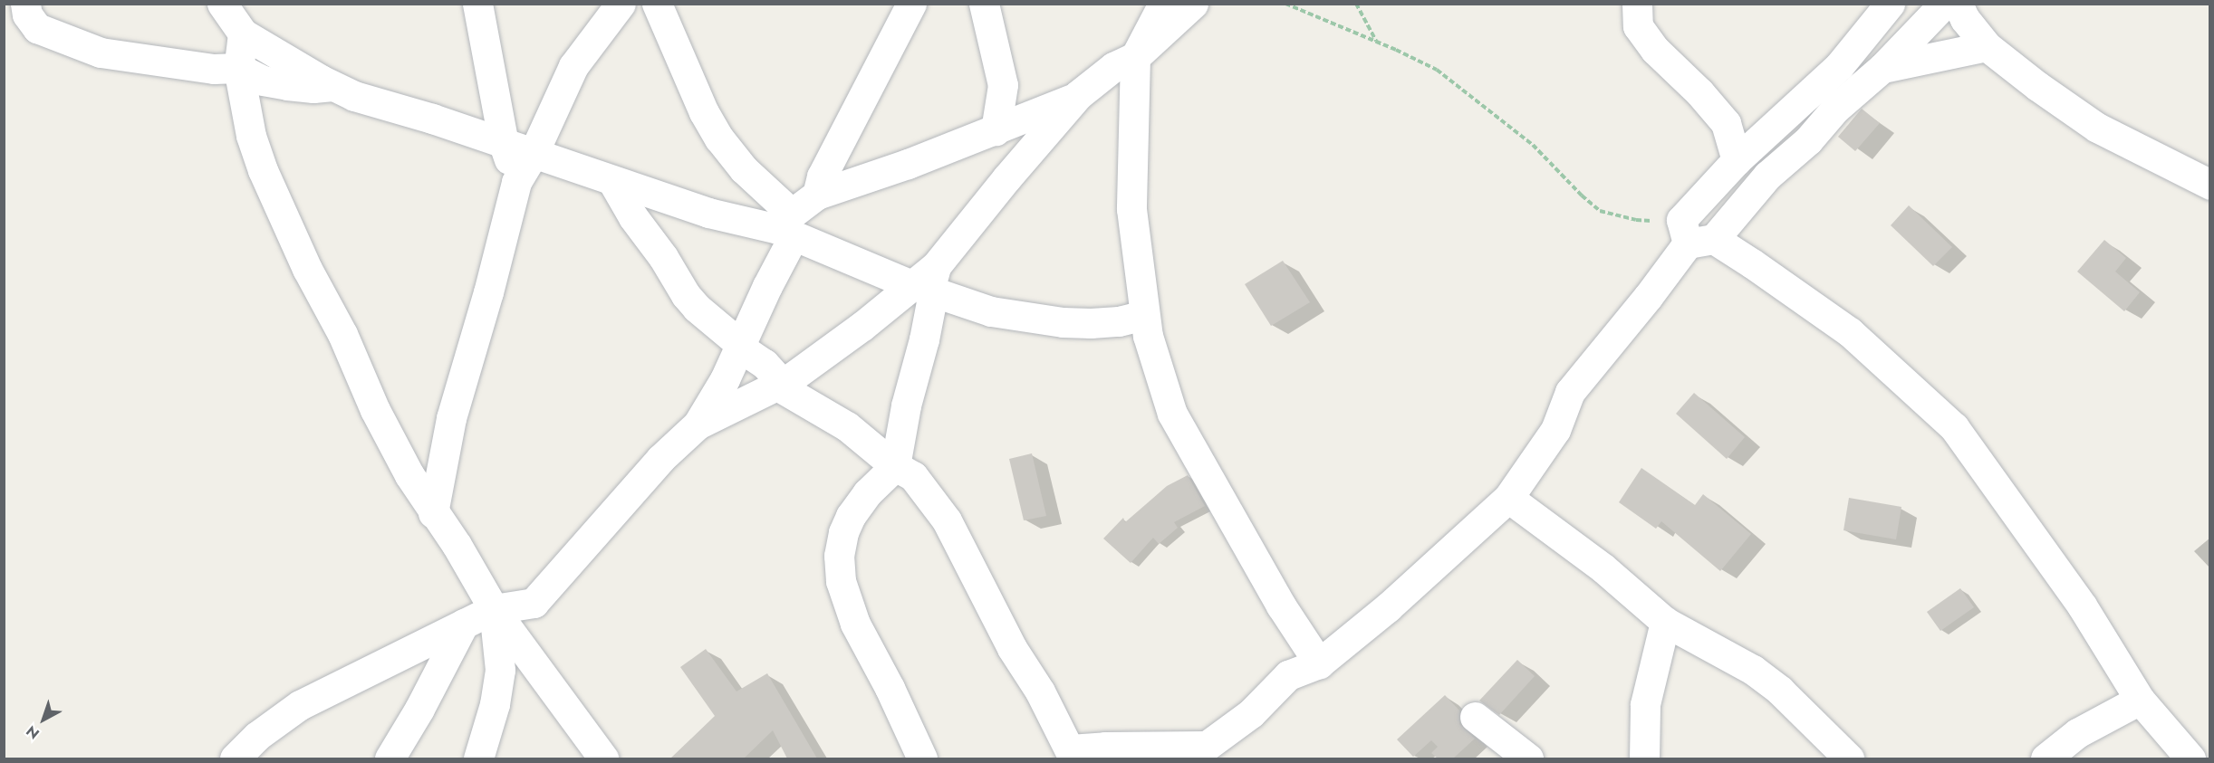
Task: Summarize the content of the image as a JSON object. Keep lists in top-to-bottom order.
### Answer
{
  "north": "bottom left"
}
